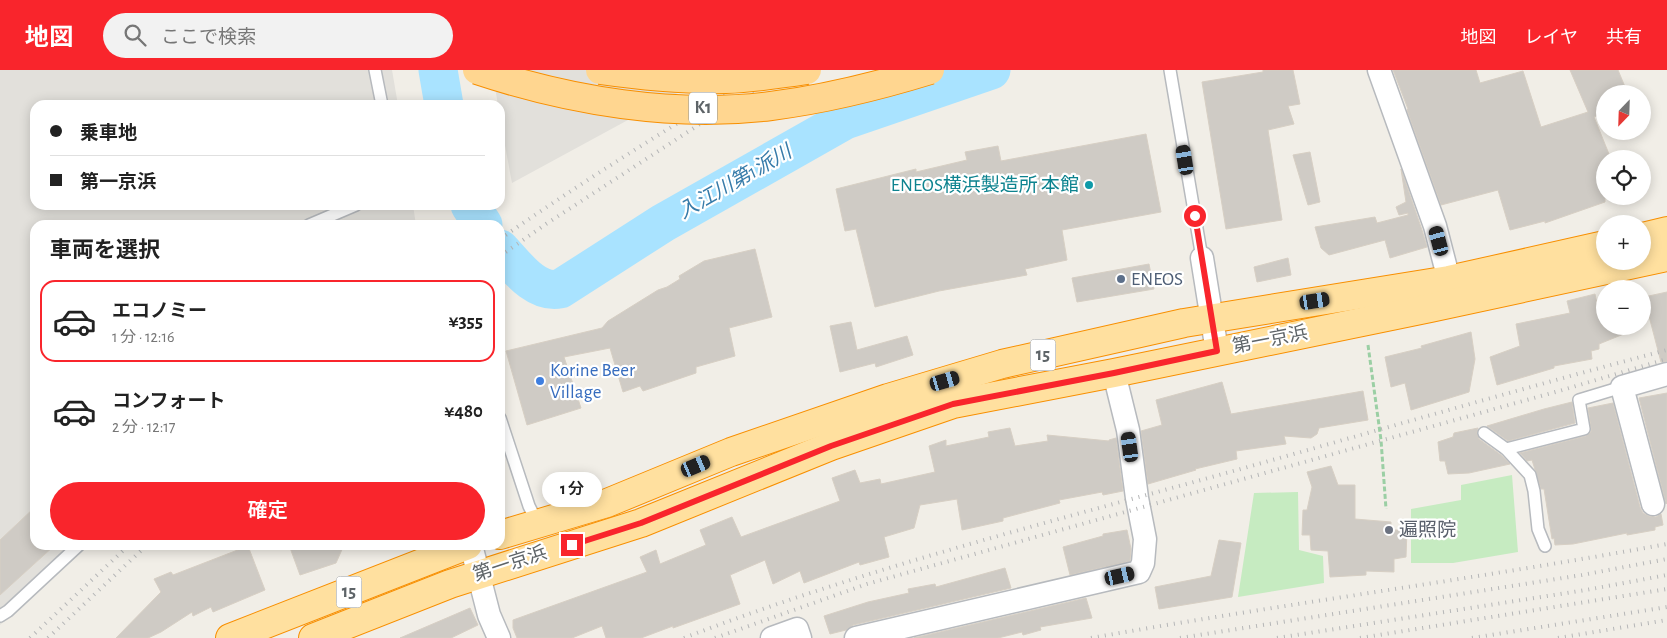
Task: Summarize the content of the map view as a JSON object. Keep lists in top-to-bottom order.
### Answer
{
  "streets": {
    "highway": ["K1", "第一京浜", "15"]
  },
  "water": ["入江川第1派川"],
  "places": [
    "ENEOS横浜製造所 本館",
    "ENEOS",
    "Korine Beer Village",
    "遍照院"
  ],
  "north": "bottom left",
  "page": {
    "header": "地図",
    "search": "ここで検索",
    "nav": ["地図", "レイヤ", "共有"],
    "map_buttons": ["+", "−"],
    "banner": ["乗車地", "第一京浜"],
    "heading": "車両を選択",
    "list": [
      {
        "name": "エコノミー",
        "note": "1 分 · 12:16",
        "value": "¥355"
      },
      {
        "name": "コンフォート",
        "note": "2 分 · 12:17",
        "value": "¥480"
      }
    ],
    "bubble": "1 分",
    "buttons": "確定"
  }
}
